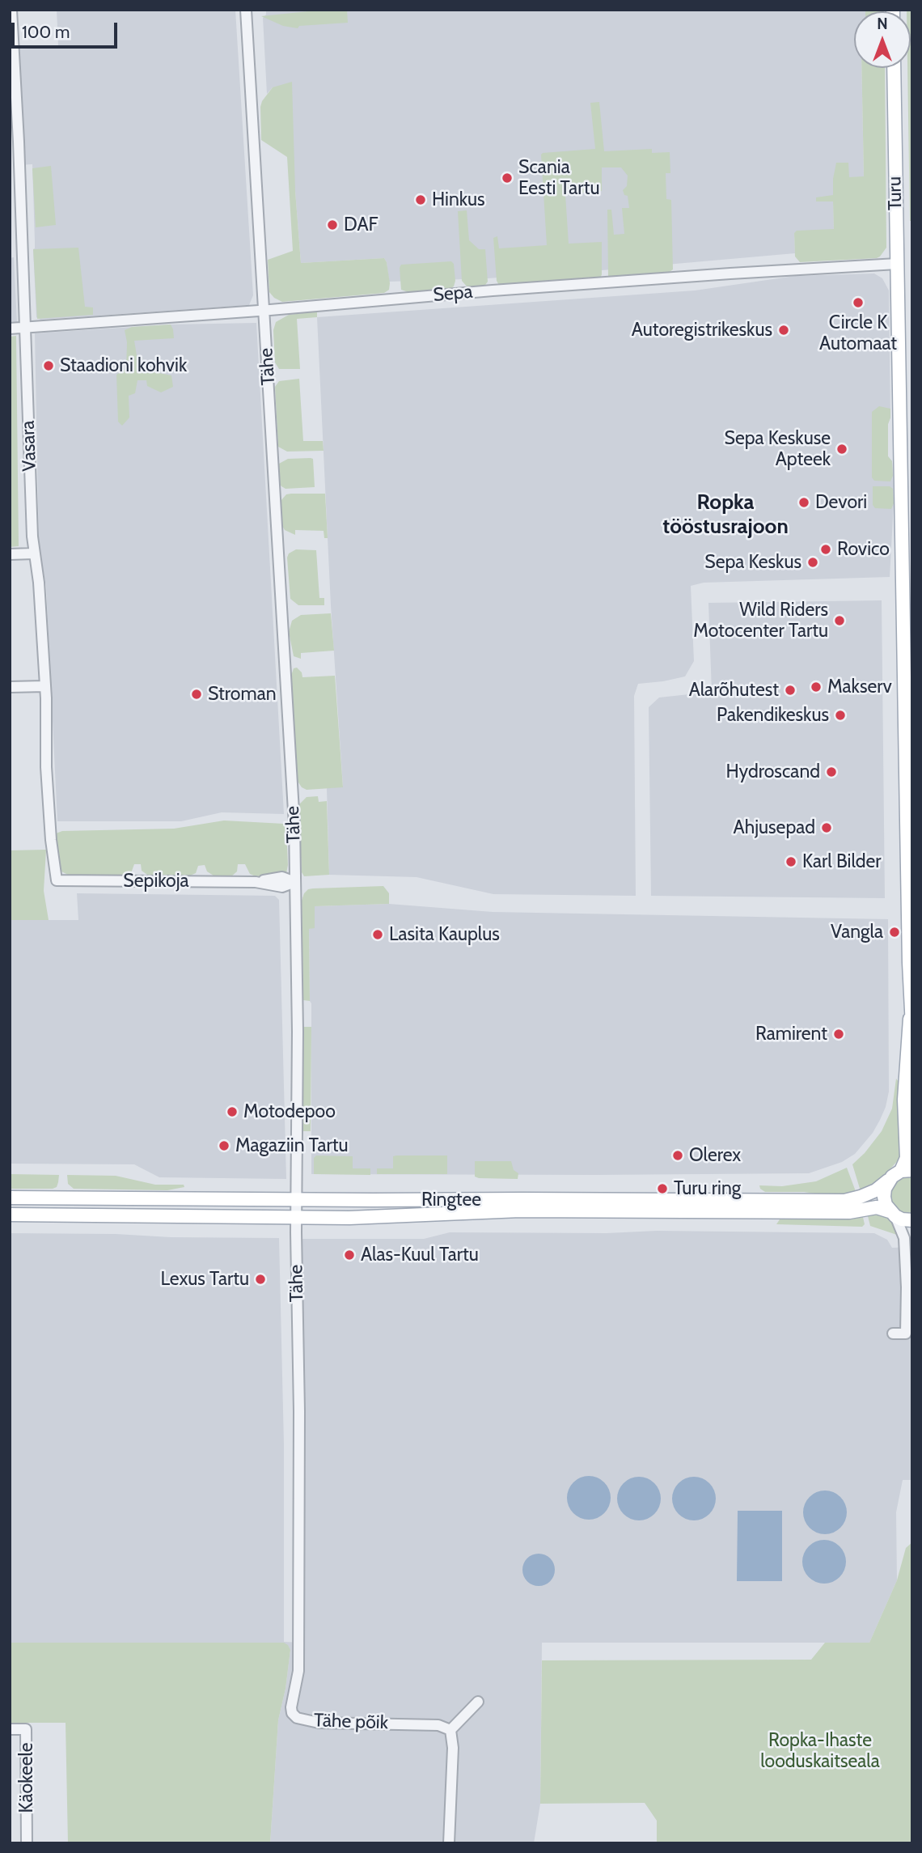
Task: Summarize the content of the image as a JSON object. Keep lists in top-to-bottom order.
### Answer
{
  "streets": {
    "main road": ["Turu", "Ringtee"],
    "street": [
      "Sepa",
      "Tähe",
      "Vasara",
      "Sepikoja",
      "Tähe põik",
      "Käokeele"
    ]
  },
  "crossings": [
    ["Turu", "Sepa"],
    ["Turu", "Ringtee"],
    ["Sepa", "Tähe"],
    ["Sepa", "Vasara"],
    ["Tähe", "Sepikoja"],
    ["Tähe", "Ringtee"],
    ["Tähe", "Tähe põik"],
    ["Vasara", "Sepikoja"]
  ],
  "districts": ["Ropka tööstusrajoon"],
  "parks": ["Ropka-Ihaste looduskaitseala"],
  "places": [
    "Scania Eesti Tartu",
    "Hinkus",
    "DAF",
    "Circle K Automaat",
    "Autoregistrikeskus",
    "Staadioni kohvik",
    "Sepa Keskuse Apteek",
    "Devori",
    "Rovico",
    "Sepa Keskus",
    "Wild Riders Motocenter Tartu",
    "Makserv",
    "Alarõhutest",
    "Stroman",
    "Pakendikeskus",
    "Hydroscand",
    "Ahjusepad",
    "Karl Bilder",
    "Vangla",
    "Lasita Kauplus",
    "Ramirent",
    "Motodepoo",
    "Magaziin Tartu",
    "Olerex",
    "Turu ring",
    "Alas-Kuul Tartu",
    "Lexus Tartu"
  ],
  "scale_bar": "100 m",
  "north": "top"
}
